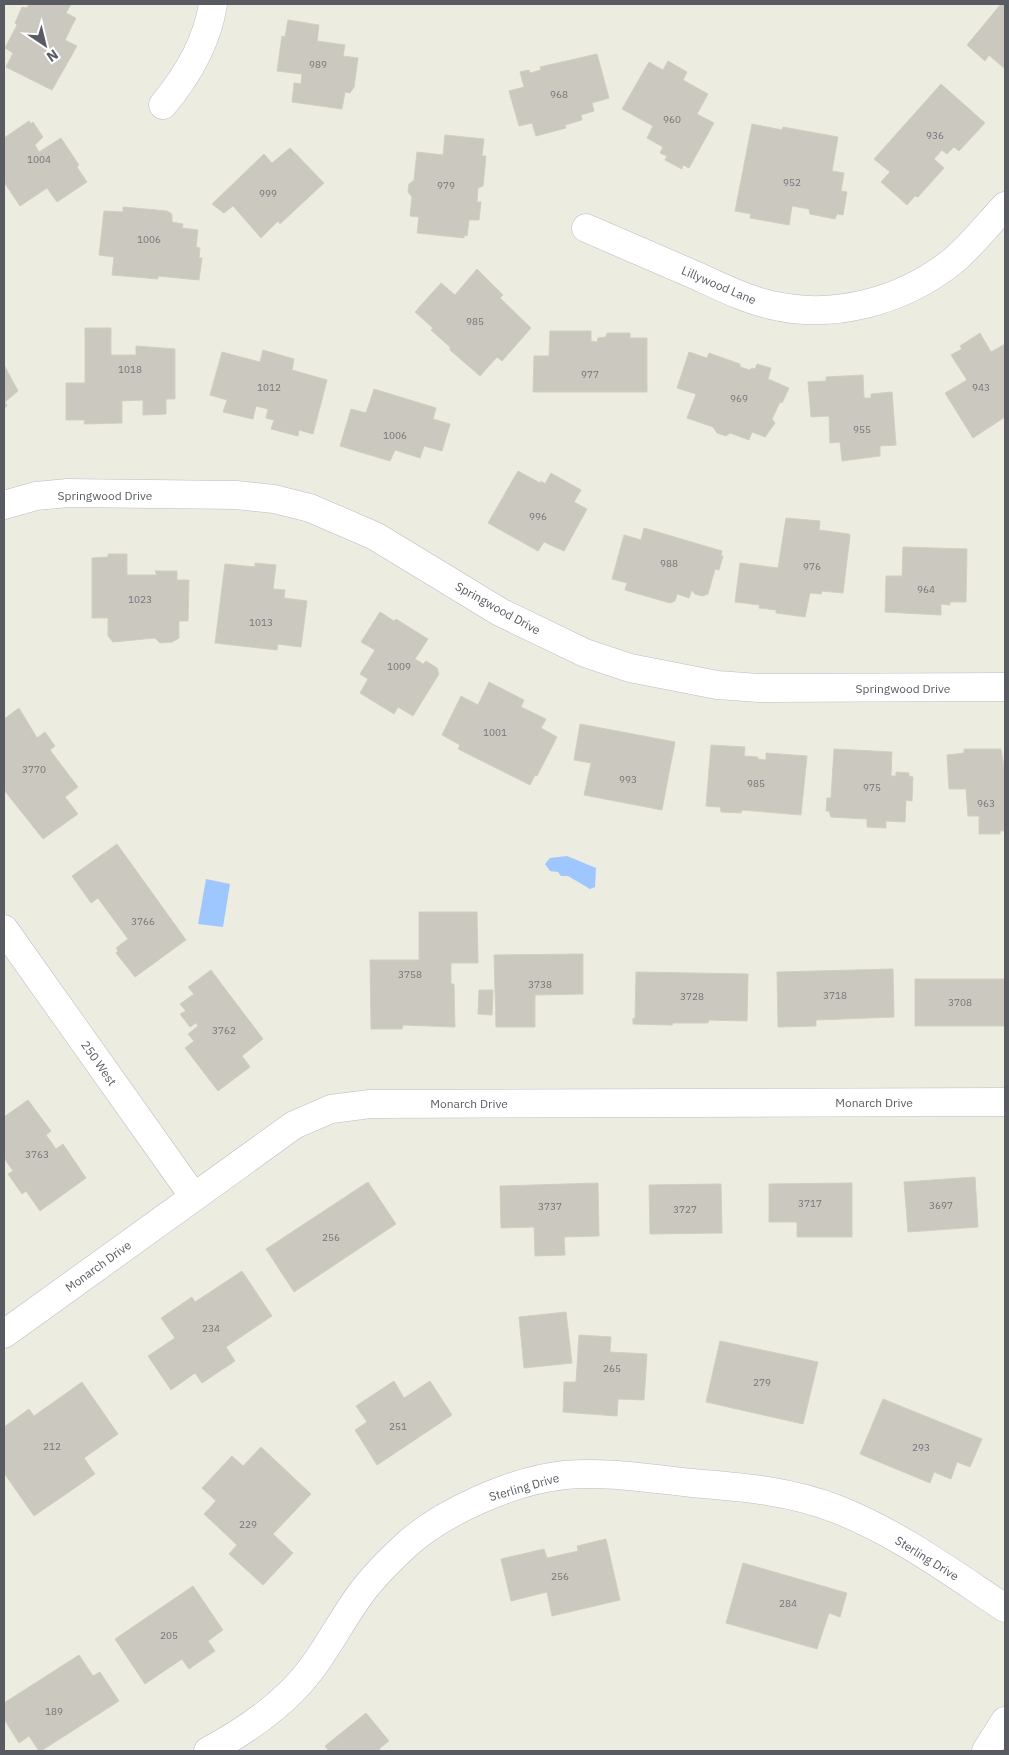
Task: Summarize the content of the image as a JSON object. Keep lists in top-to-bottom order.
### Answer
{
  "streets": {
    "street": [
      "Lillywood Lane",
      "Springwood Drive",
      "250 West",
      "Monarch Drive",
      "Sterling Drive"
    ]
  },
  "crossings": [
    ["250 West", "Monarch Drive"]
  ],
  "house_numbers": [
    "989",
    "968",
    "960",
    "936",
    "1004",
    "952",
    "979",
    "999",
    "1006",
    "985",
    "1018",
    "977",
    "1012",
    "943",
    "969",
    "955",
    "1006",
    "996",
    "988",
    "976",
    "964",
    "1023",
    "1013",
    "1009",
    "1001",
    "3770",
    "993",
    "985",
    "975",
    "963",
    "3766",
    "3758",
    "3738",
    "3718",
    "3728",
    "3708",
    "3762",
    "3763",
    "3717",
    "3697",
    "3737",
    "3727",
    "256",
    "234",
    "265",
    "279",
    "251",
    "212",
    "293",
    "229",
    "256",
    "284",
    "205",
    "189"
  ],
  "north": "bottom right"
}
